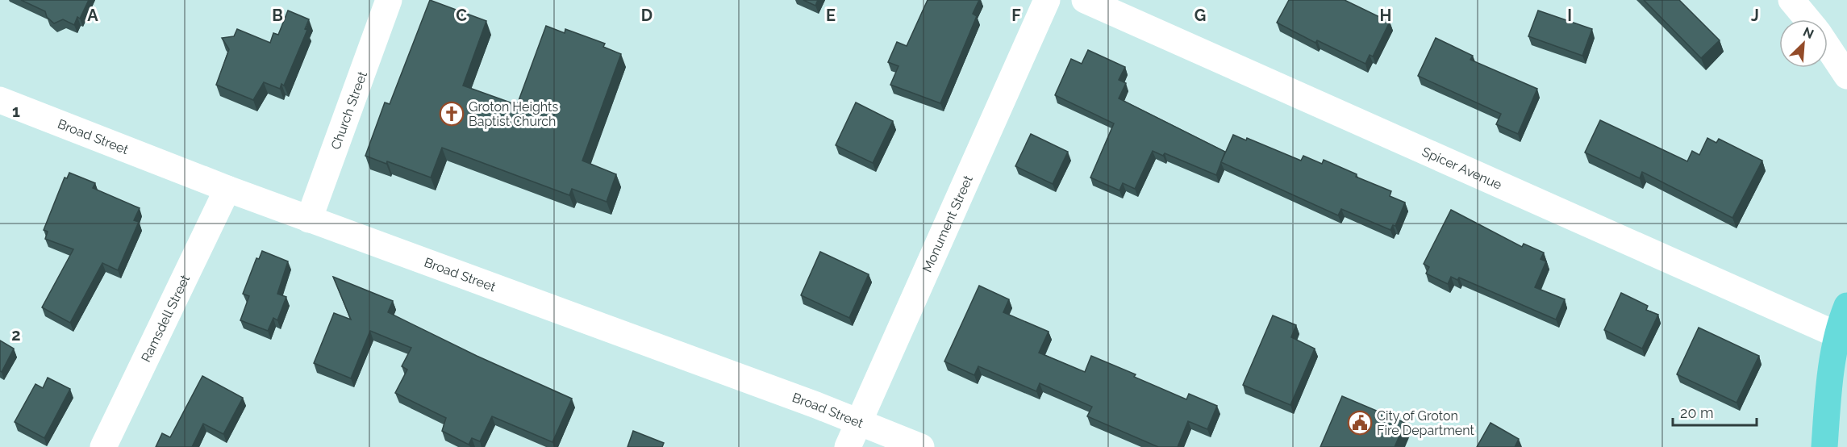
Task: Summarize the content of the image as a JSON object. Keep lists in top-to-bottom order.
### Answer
{
  "streets": {
    "street": [
      "Church Street",
      "Broad Street",
      "Spicer Avenue",
      "Monument Street",
      "Ramsdell Street"
    ]
  },
  "crossings": [
    ["Church Street", "Broad Street"],
    ["Broad Street", "Monument Street"],
    ["Broad Street", "Ramsdell Street"]
  ],
  "places": {
    "church": ["Groton Heights Baptist Church"],
    "public building": ["City of Groton Fire Department"]
  },
  "scale_bar": "20 m",
  "north": "top right",
  "grid": {
    "columns": [
      "A",
      "B",
      "C",
      "D",
      "E",
      "F",
      "G",
      "H",
      "I",
      "J"
    ],
    "rows": ["1", "2"]
  }
}
